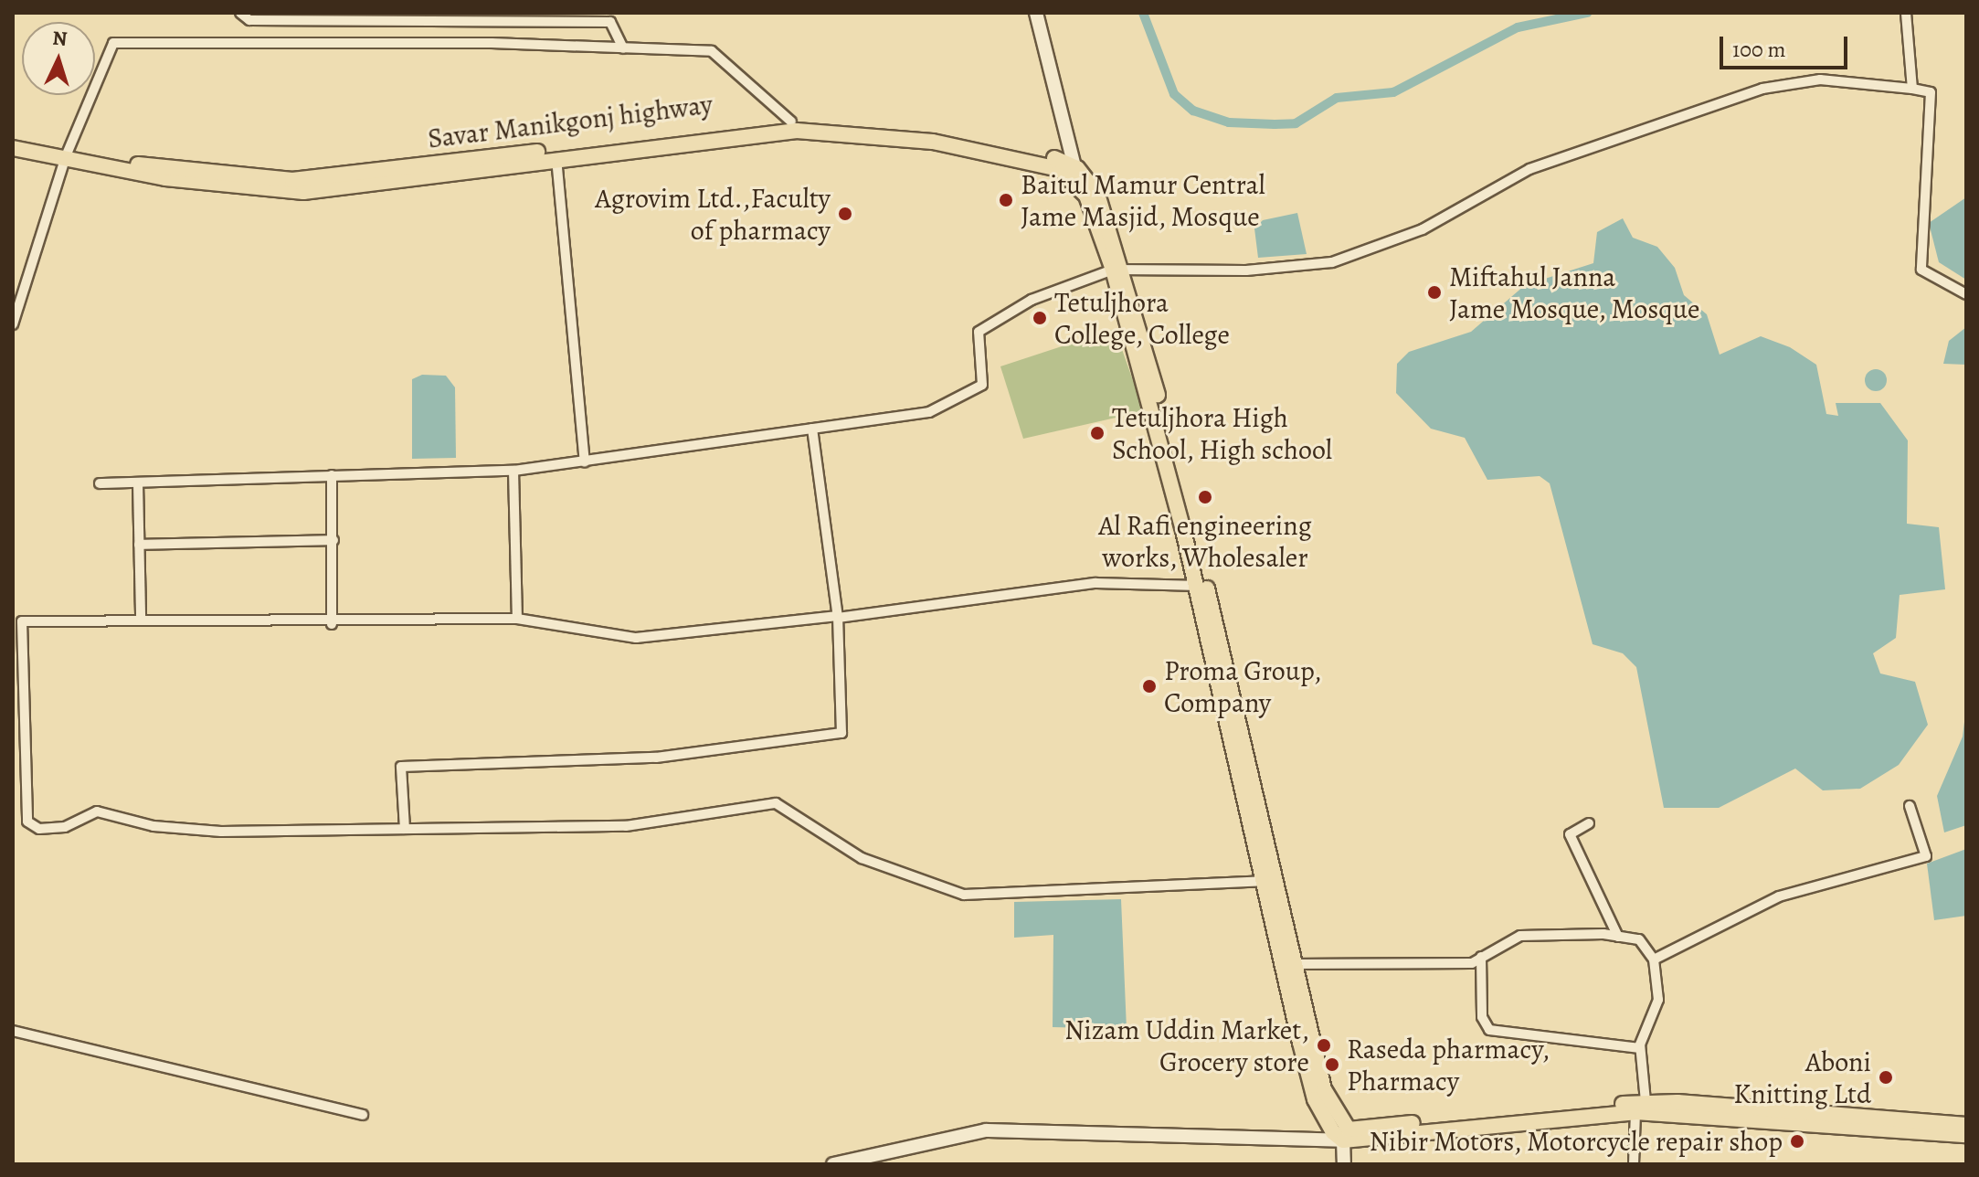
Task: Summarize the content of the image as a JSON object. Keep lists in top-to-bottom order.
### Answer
{
  "streets": {
    "main road": ["Savar Manikgonj highway"]
  },
  "places": [
    "Baitul Mamur Central Jame Masjid, Mosque",
    "Agrovim Ltd.,Faculty of pharmacy",
    "Miftahul Janna Jame Mosque, Mosque",
    "Tetuljhora College, College",
    "Tetuljhora High School, High school",
    "Al Rafi engineering works, Wholesaler",
    "Proma Group, Company",
    "Nizam Uddin Market, Grocery store",
    "Raseda pharmacy, Pharmacy",
    "Aboni Knitting Ltd",
    "Nibir Motors, Motorcycle repair shop"
  ],
  "scale_bar": "100 m",
  "north": "top"
}
